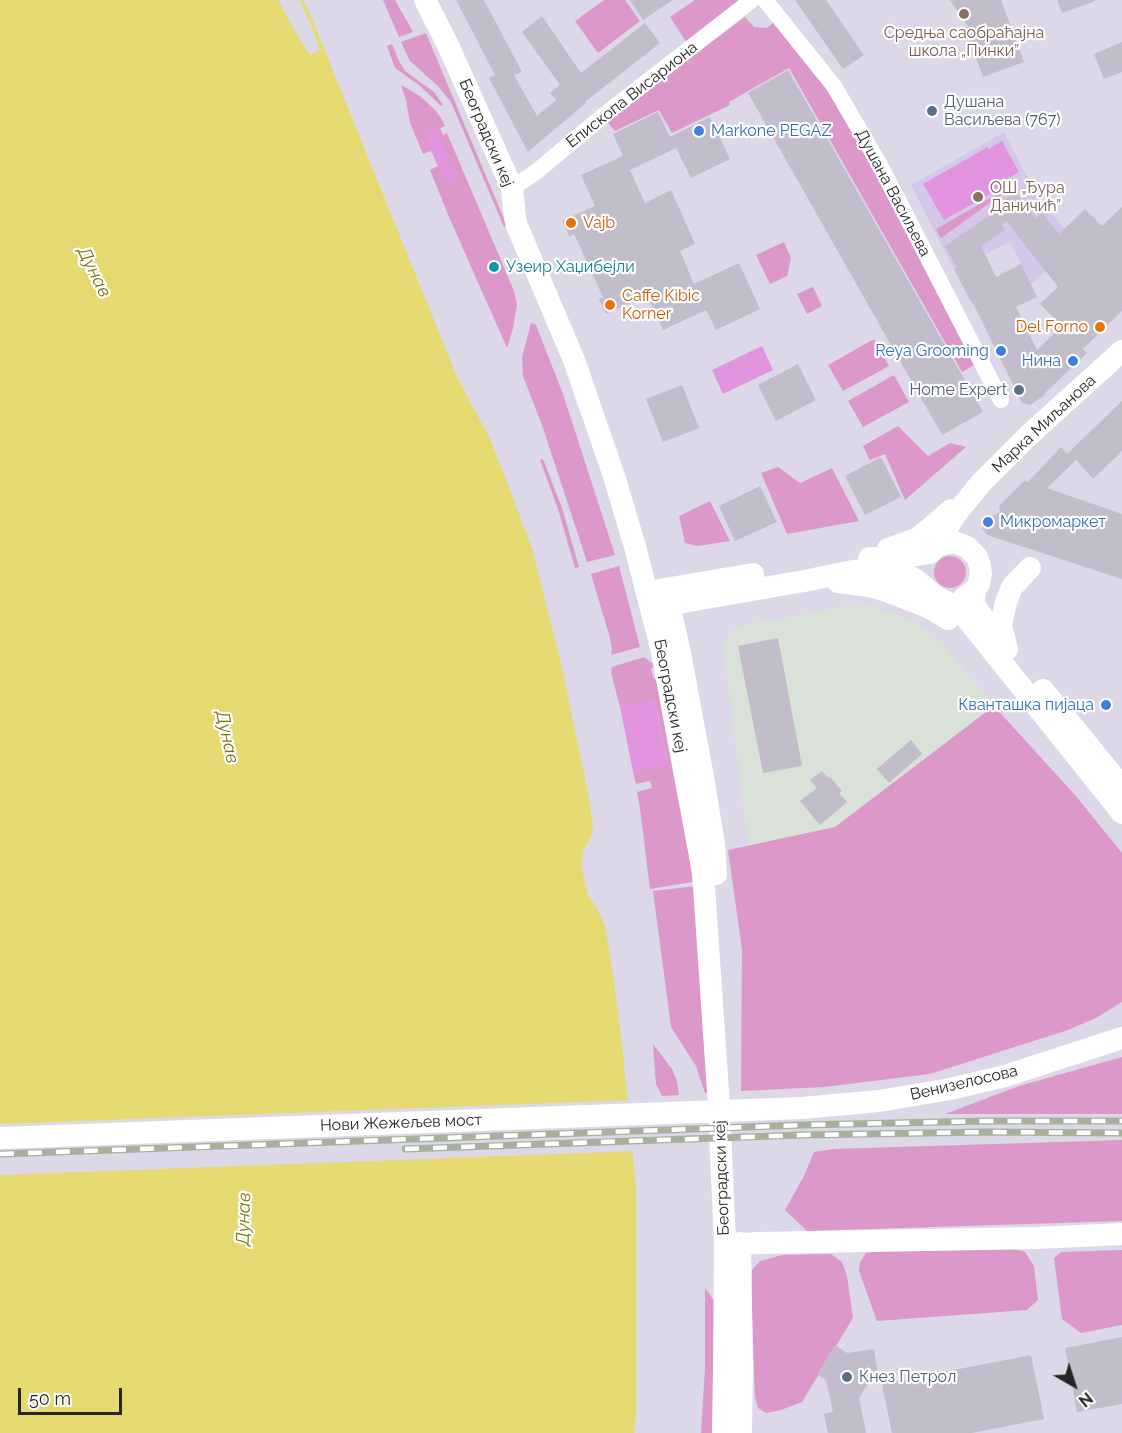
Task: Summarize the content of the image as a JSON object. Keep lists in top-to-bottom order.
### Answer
{
  "streets": {
    "main road": [
      "Београдски кеј",
      "Марка Миљанова",
      "Венизелосова",
      "Нови Жежељев мост"
    ],
    "street": ["Епископа Висариона", "Душана Васиљева"]
  },
  "crossings": [
    ["Епископа Висариона", "Београдски кеј"],
    ["Венизелосова", "Нови Жежељев мост"]
  ],
  "water": ["Дунав"],
  "places": [
    "Средња саобраћајна школа „Пинки”",
    "Душана Васиљева (767)",
    "Markone PEGAZ",
    "ОШ „Ђура Даничић”",
    "Vajb",
    "Узеир Хаџибејли",
    "Caffe Kibic Korner",
    "Del Forno",
    "Reya Grooming",
    "Нина",
    "Home Expert",
    "Микромаркет",
    "Кванташка пијаца",
    "Кнез Петрол"
  ],
  "scale_bar": "50 m",
  "north": "bottom right"
}
